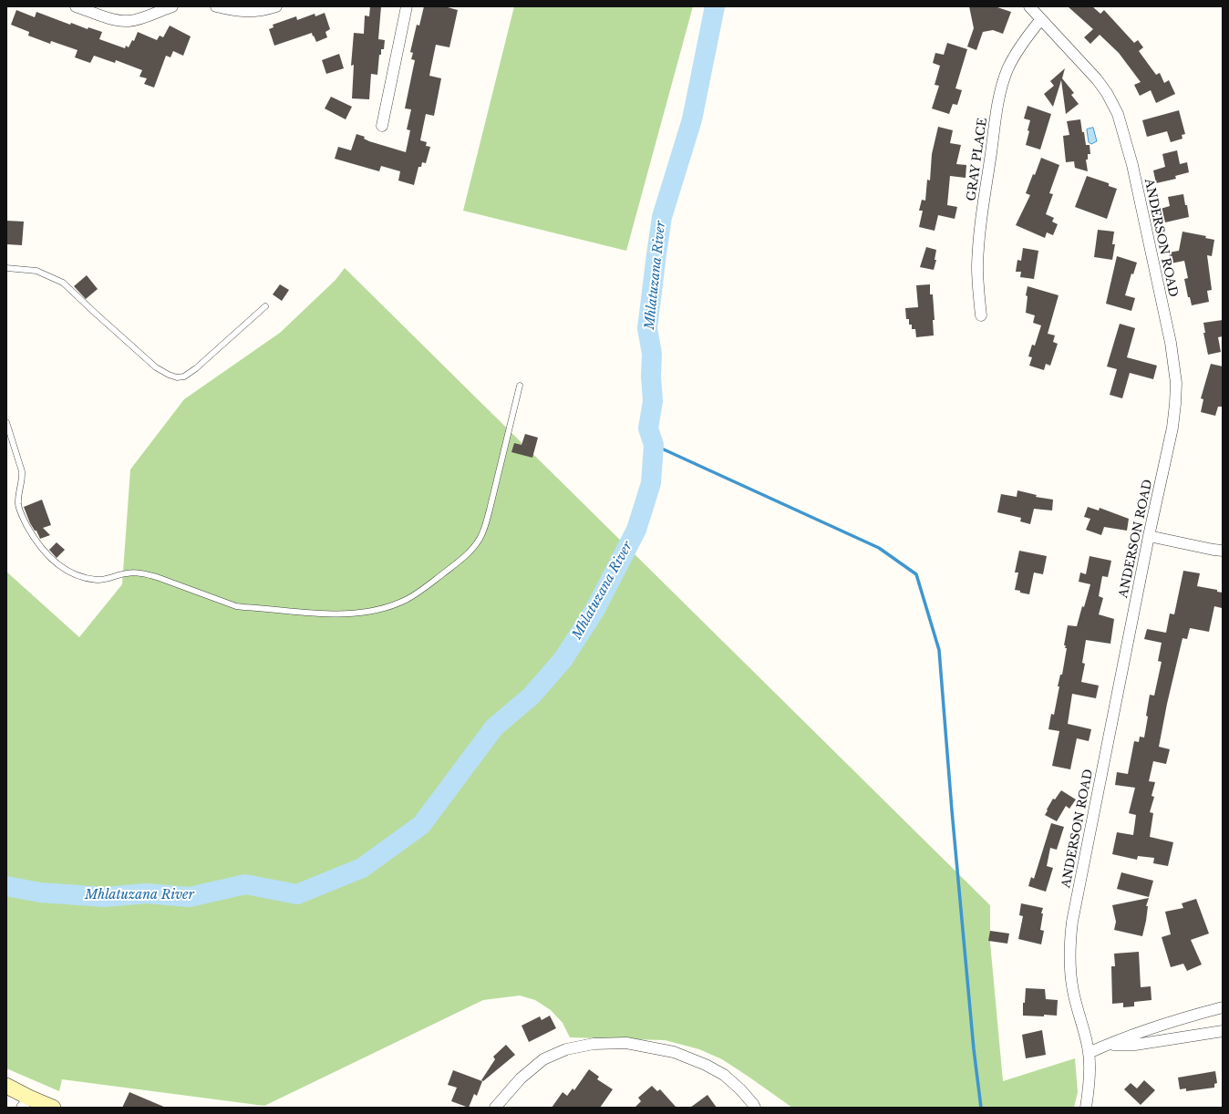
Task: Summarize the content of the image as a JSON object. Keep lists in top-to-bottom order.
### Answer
{
  "streets": {
    "street": ["GRAY PLACE", "ANDERSON ROAD"]
  },
  "crossings": [
    ["GRAY PLACE", "ANDERSON ROAD"]
  ],
  "water": ["Mhlatuzana River"]
}
